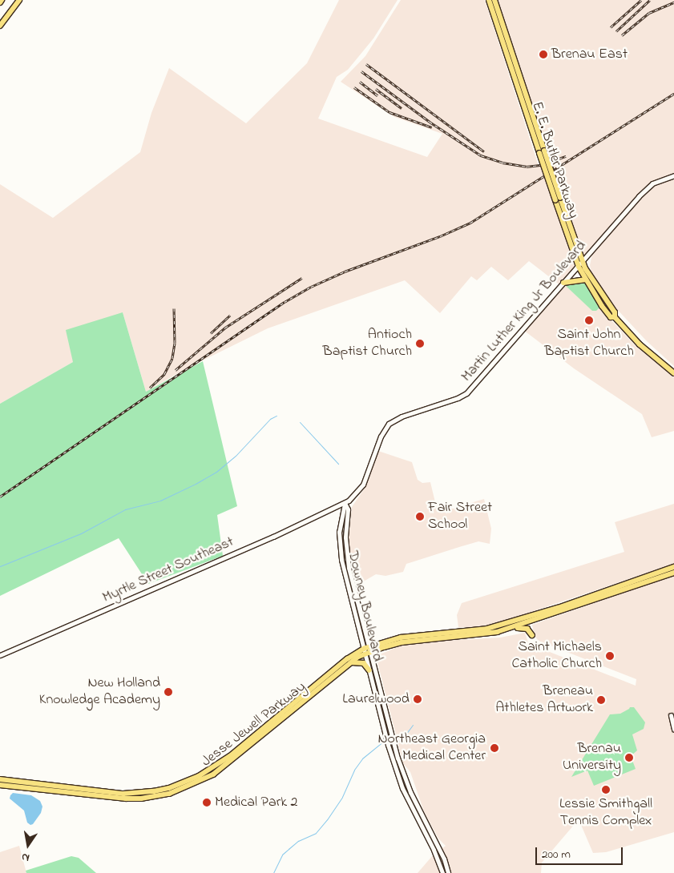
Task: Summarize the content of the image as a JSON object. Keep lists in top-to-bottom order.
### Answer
{
  "streets": {
    "highway": ["E. E. Butler Parkway"],
    "main road": [
      "Martin Luther King Jr Boulevard",
      "Myrtle Street Southeast",
      "Downey Boulevard",
      "Jesse Jewell Parkway"
    ]
  },
  "crossings": [
    ["E. E. Butler Parkway", "Martin Luther King Jr Boulevard"],
    ["Martin Luther King Jr Boulevard", "Myrtle Street Southeast"],
    ["Martin Luther King Jr Boulevard", "Downey Boulevard"],
    ["Myrtle Street Southeast", "Downey Boulevard"],
    ["Downey Boulevard", "Jesse Jewell Parkway"]
  ],
  "places": [
    "Brenau East",
    "Saint John Baptist Church",
    "Antioch Baptist Church",
    "Fair Street School",
    "Saint Michaels Catholic Church",
    "New Holland Knowledge Academy",
    "Laurelwood",
    "Breneau Athletes Artwork",
    "Northeast Georgia Medical Center",
    "Brenau University",
    "Lessie Smithgall Tennis Complex",
    "Medical Park 2"
  ],
  "scale_bar": "200 m",
  "north": "bottom"
}
